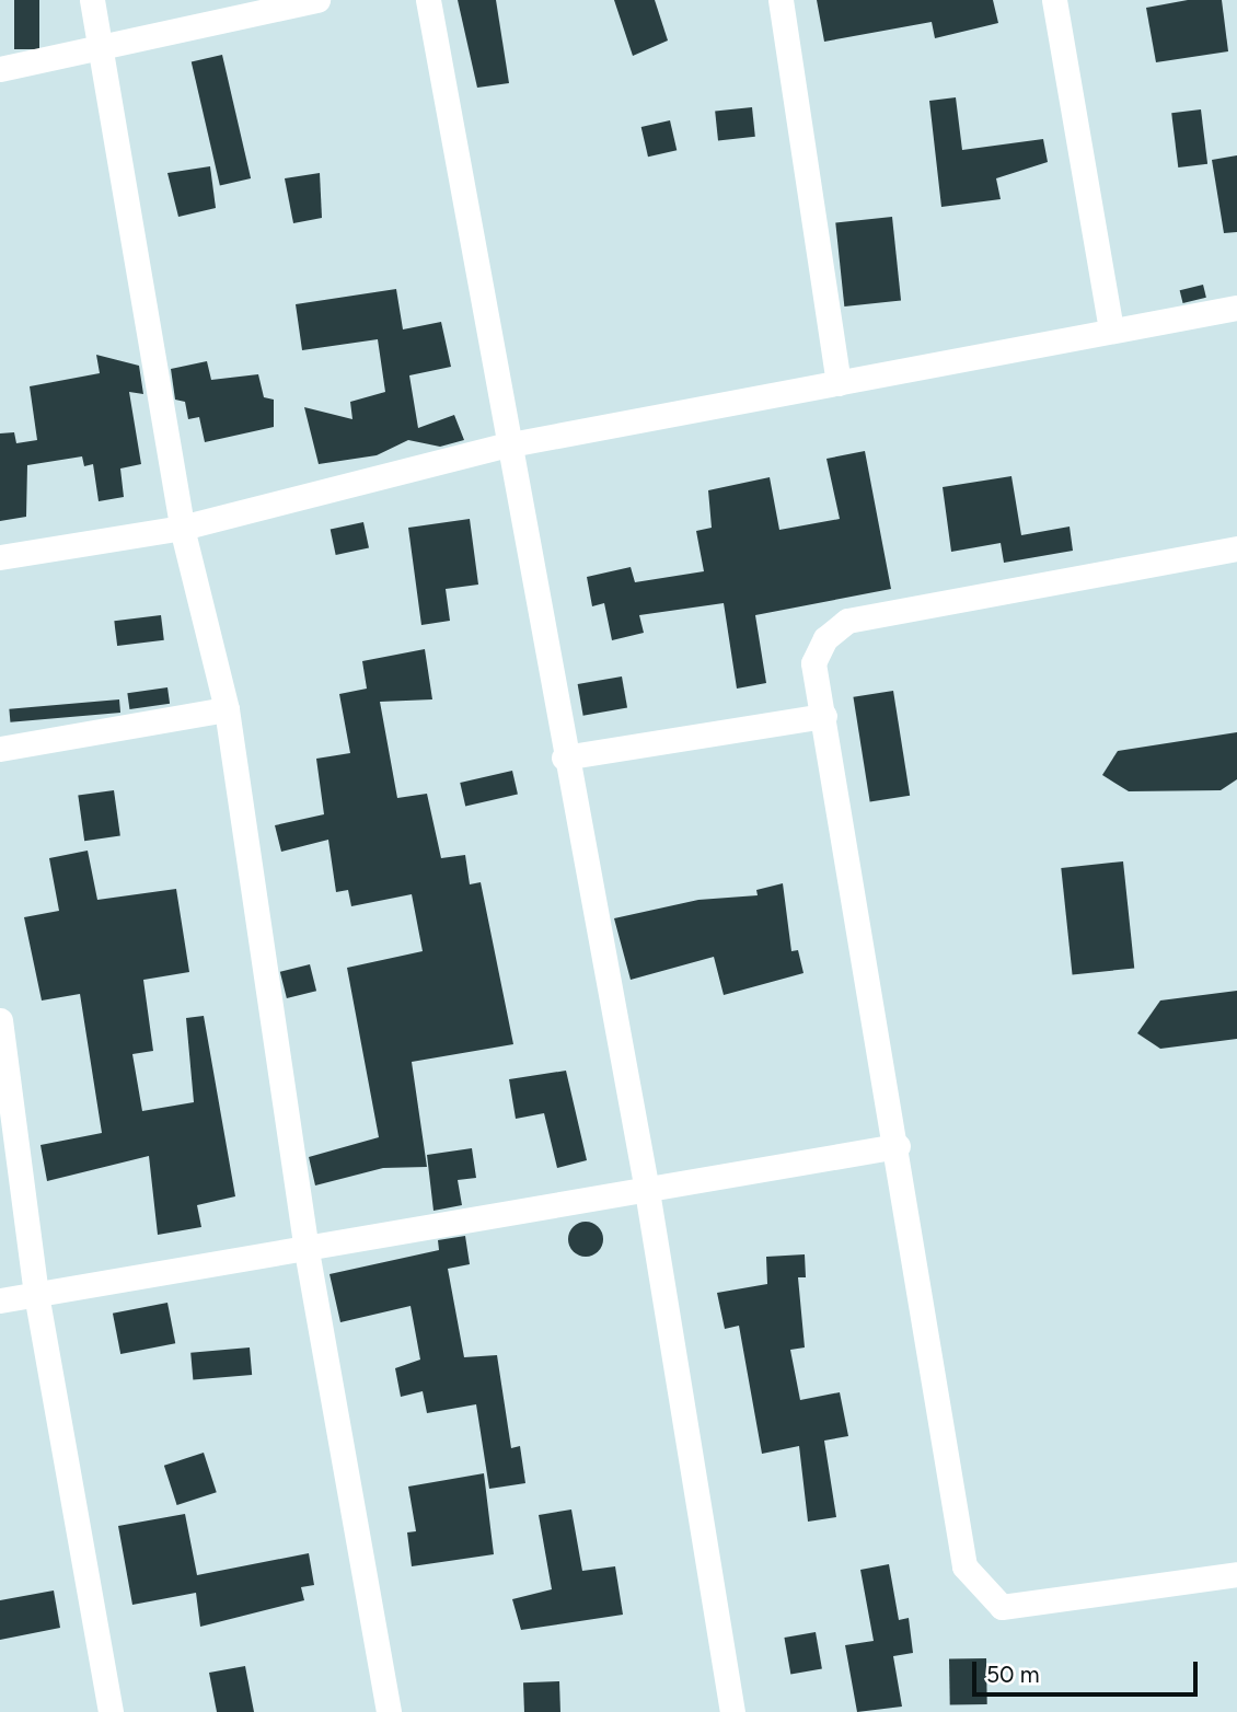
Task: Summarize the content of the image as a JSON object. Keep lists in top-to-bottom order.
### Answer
{
  "scale_bar": "50 m"
}
